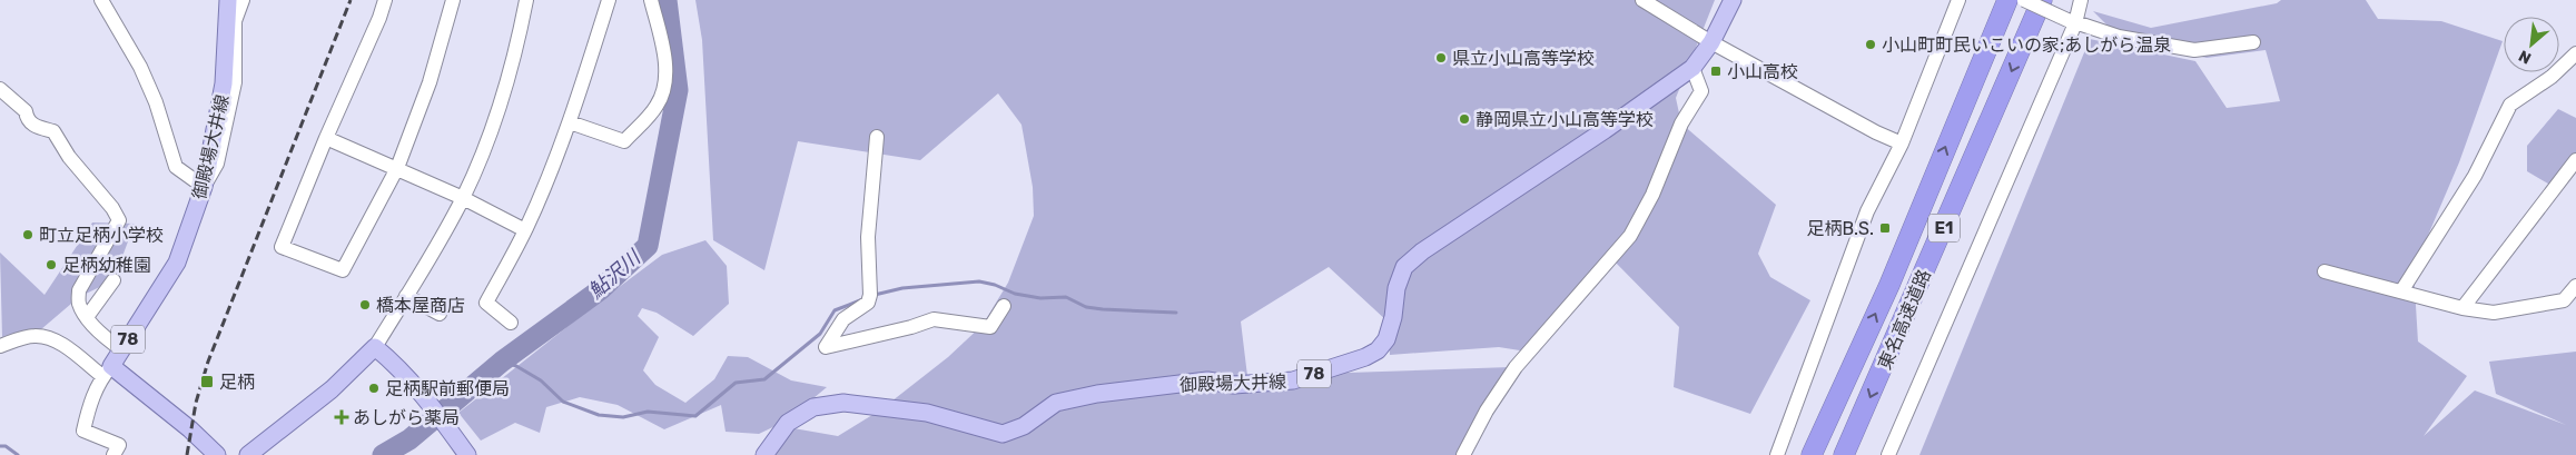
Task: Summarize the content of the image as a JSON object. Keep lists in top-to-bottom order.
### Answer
{
  "streets": {
    "highway": ["E1", "東名高速道路"],
    "main road": ["御殿場大井線", "78"]
  },
  "crossings": [
    ["御殿場大井線", "78"]
  ],
  "water": ["鮎沢川"],
  "places": {
    "other": [
      "小山町町民いこいの家;あしがら温泉",
      "県立小山高等学校",
      "静岡県立小山高等学校",
      "町立足柄小学校",
      "足柄幼稚園",
      "橋本屋商店",
      "足柄駅前郵便局"
    ],
    "transit": ["小山高校", "足柄B.S.", "足柄"],
    "health": ["あしがら薬局"]
  },
  "north": "bottom left"
}
